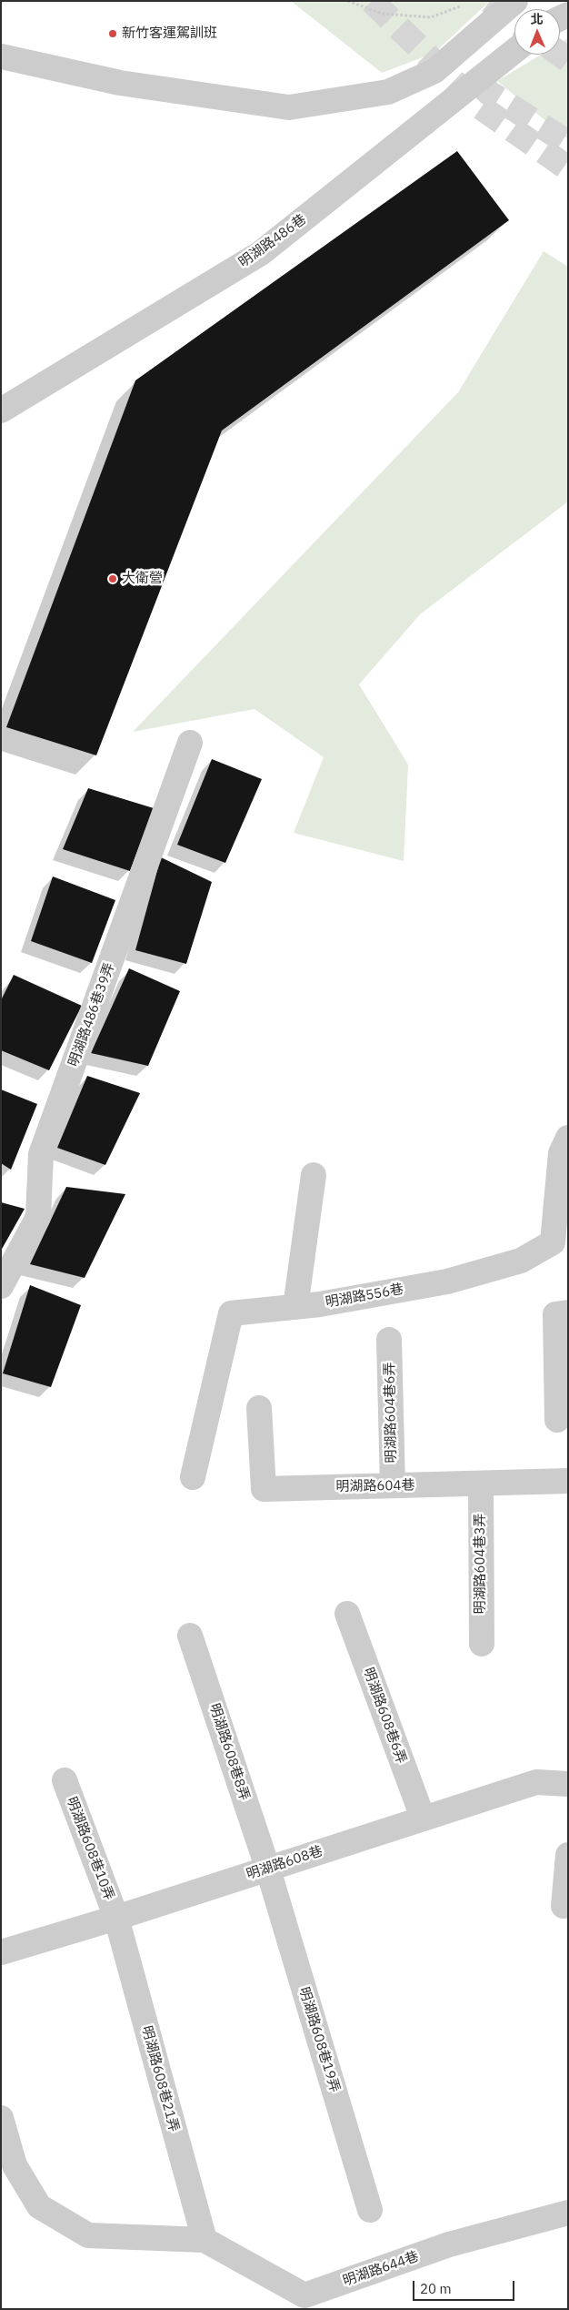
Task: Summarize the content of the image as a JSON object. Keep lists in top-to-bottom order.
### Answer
{
  "streets": {
    "lane": [
      "明湖路486巷",
      "明湖路486巷39弄",
      "明湖路556巷",
      "明湖路604巷6弄",
      "明湖路604巷",
      "明湖路604巷3弄",
      "明湖路608巷6弄",
      "明湖路608巷8弄",
      "明湖路608巷10弄",
      "明湖路608巷",
      "明湖路608巷19弄",
      "明湖路608巷21弄",
      "明湖路644巷"
    ]
  },
  "crossings": [
    ["明湖路604巷6弄", "明湖路604巷"],
    ["明湖路604巷", "明湖路604巷3弄"],
    ["明湖路608巷6弄", "明湖路608巷"],
    ["明湖路608巷8弄", "明湖路608巷"],
    ["明湖路608巷8弄", "明湖路608巷19弄"],
    ["明湖路608巷10弄", "明湖路608巷"],
    ["明湖路608巷10弄", "明湖路608巷21弄"],
    ["明湖路608巷", "明湖路608巷19弄"],
    ["明湖路608巷", "明湖路608巷21弄"],
    ["明湖路608巷21弄", "明湖路644巷"]
  ],
  "places": ["新竹客運駕訓班", "大衛營"],
  "scale_bar": "20 m",
  "north": "top"
}
